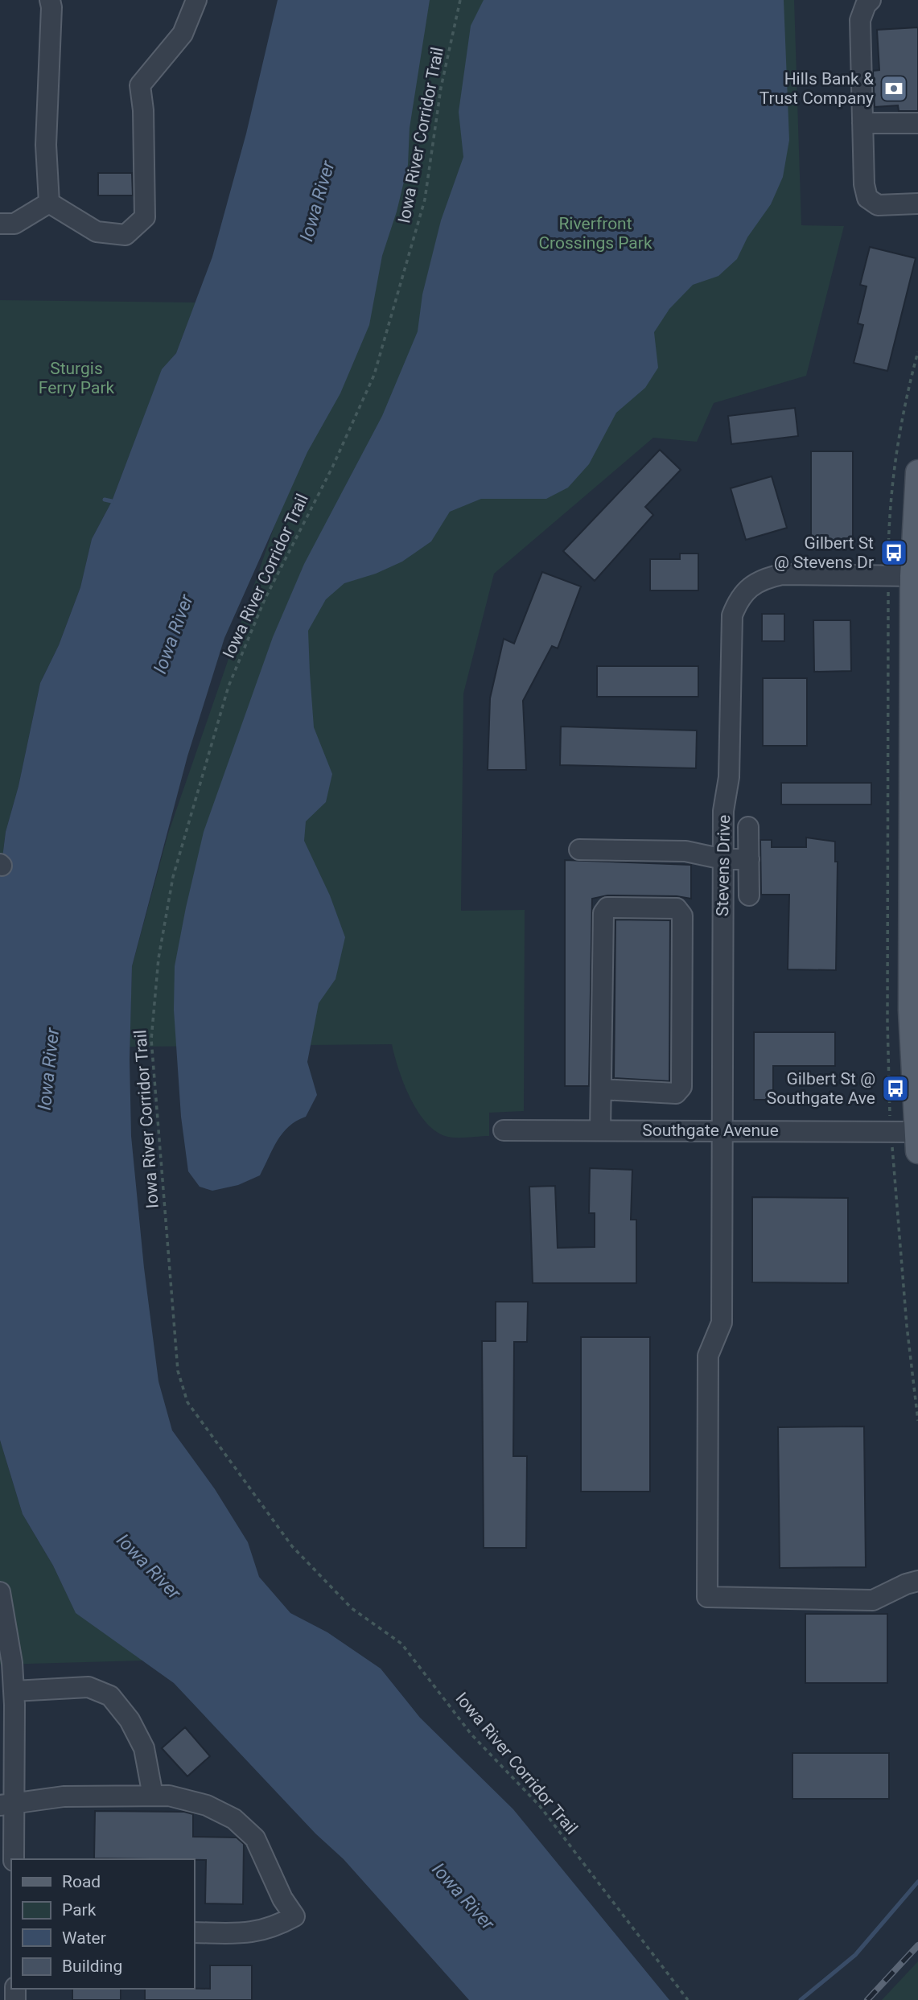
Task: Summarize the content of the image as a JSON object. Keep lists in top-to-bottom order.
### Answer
{
  "streets": {
    "street": ["Stevens Drive", "Southgate Avenue"],
    "path": ["Iowa River Corridor Trail"]
  },
  "crossings": [
    ["Stevens Drive", "Southgate Avenue"]
  ],
  "water": ["Iowa River"],
  "parks": ["Riverfront Crossings Park", "Sturgis Ferry Park"],
  "places": {
    "bank": ["Hills Bank & Trust Company"],
    "bus stop": ["Gilbert St @ Stevens Dr", "Gilbert St @ Southgate Ave"]
  },
  "legend": [
    "Road",
    "Park",
    "Water",
    "Building"
  ]
}
